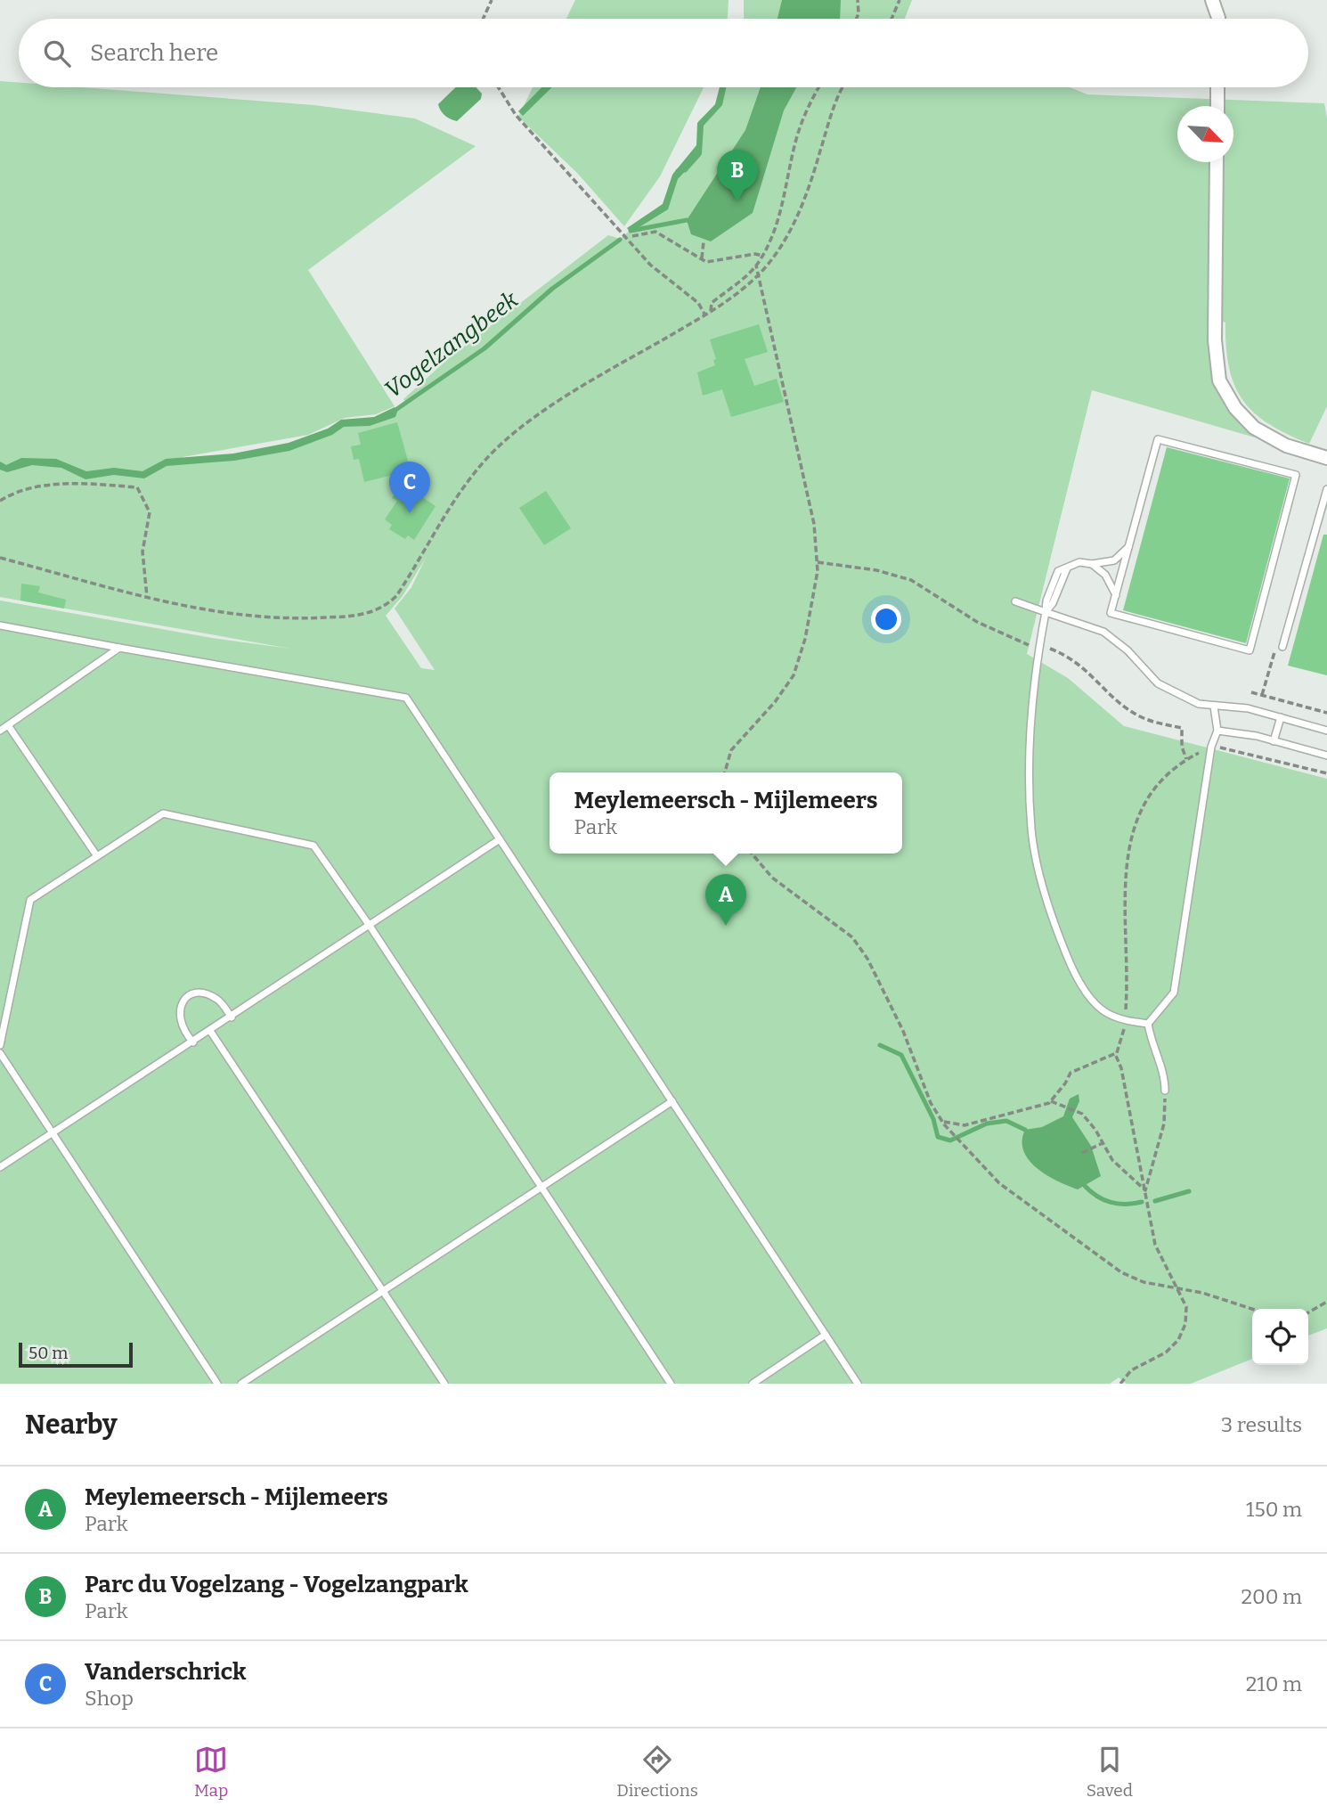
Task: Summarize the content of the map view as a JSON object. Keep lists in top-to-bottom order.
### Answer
{
  "water": ["Vogelzangbeek"],
  "scale_bar": "50 m",
  "north": "bottom right",
  "page": {
    "search": "Search here",
    "pins": ["B", "C", "A"],
    "popup": ["Meylemeersch - Mijlemeers", "Park"],
    "scale": "50 m",
    "heading": ["Nearby", "3 results"],
    "list": [
      {
        "mark": "A",
        "name": "Meylemeersch - Mijlemeers",
        "note": "Park",
        "value": "150 m"
      },
      {
        "mark": "B",
        "name": "Parc du Vogelzang - Vogelzangpark",
        "note": "Park",
        "value": "200 m"
      },
      {
        "mark": "C",
        "name": "Vanderschrick",
        "note": "Shop",
        "value": "210 m"
      }
    ],
    "nav": ["Map", "Directions", "Saved"]
  }
}
